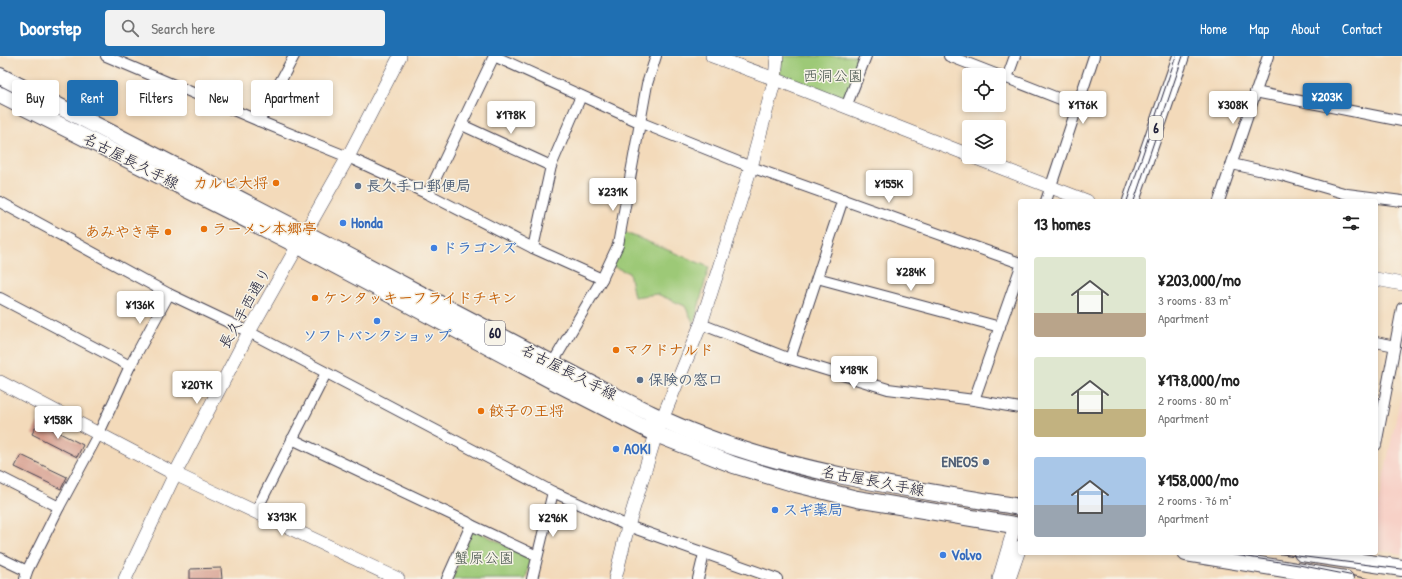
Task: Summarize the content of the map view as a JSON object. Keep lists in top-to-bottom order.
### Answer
{
  "streets": {
    "main road": ["6", "名古屋長久手線", "60"],
    "street": ["長久手西通り"]
  },
  "crossings": [
    ["名古屋長久手線", "長久手西通り"]
  ],
  "parks": ["西洞公園", "蟹原公園"],
  "places": [
    "カルビ大将",
    "長久手口郵便局",
    "Honda",
    "ラーメン本郷亭",
    "あみやき亭",
    "ドラゴンズ",
    "ケンタッキーフライドチキン",
    "ソフトバンクショップ",
    "マクドナルド",
    "保険の窓口",
    "餃子の王将",
    "AOKI",
    "ENEOS",
    "スギ薬局",
    "Volvo"
  ],
  "page": {
    "header": "Doorstep",
    "search": "Search here",
    "nav": [
      "Home",
      "Map",
      "About",
      "Contact"
    ],
    "chip": [
      "Buy",
      "Rent",
      "Filters",
      "New",
      "Apartment"
    ],
    "price": [
      "¥203K",
      "¥176K",
      "¥308K",
      "¥178K",
      "¥155K",
      "¥231K",
      "¥284K",
      "¥136K",
      "¥189K",
      "¥207K",
      "¥158K",
      "¥313K",
      "¥296K"
    ],
    "heading": "13 homes",
    "list": [
      {
        "name": "¥203,000/mo",
        "note": "3 rooms · 83 m² · Apartment"
      },
      {
        "name": "¥178,000/mo",
        "note": "2 rooms · 80 m² · Apartment"
      },
      {
        "name": "¥158,000/mo",
        "note": "2 rooms · 76 m² · Apartment"
      }
    ]
  }
}
